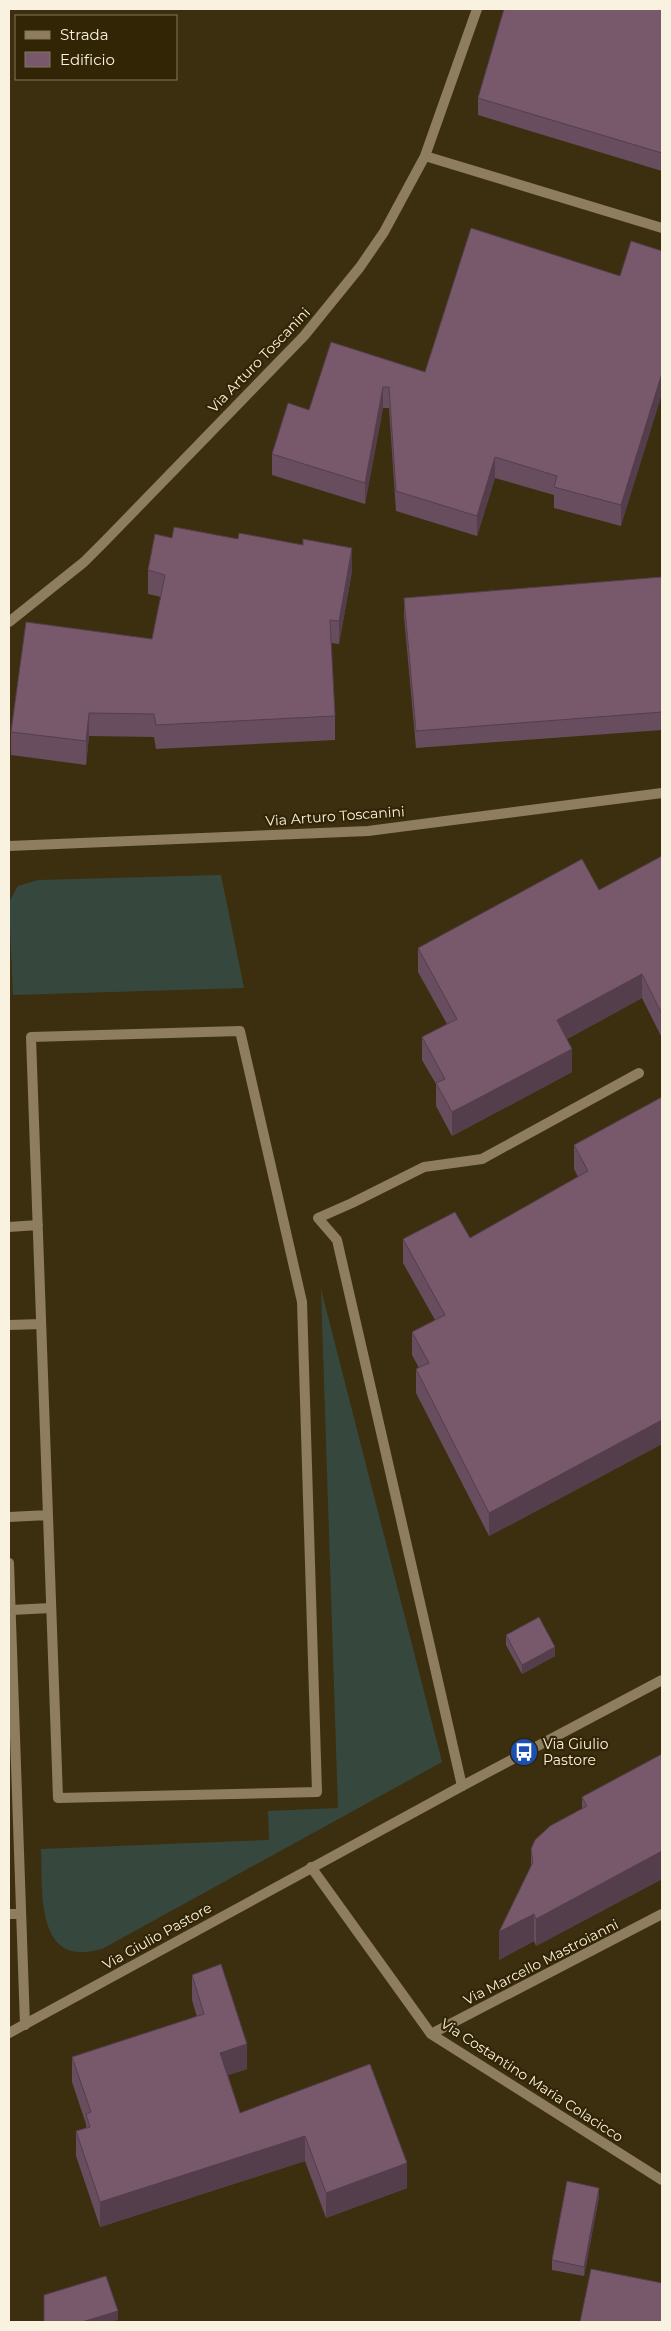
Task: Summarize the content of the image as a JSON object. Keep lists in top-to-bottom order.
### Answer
{
  "streets": {
    "street": [
      "Via Arturo Toscanini",
      "Via Giulio Pastore",
      "Via Marcello Mastroianni",
      "Via Costantino Maria Colacicco"
    ]
  },
  "crossings": [
    ["Via Giulio Pastore", "Via Costantino Maria Colacicco"],
    ["Via Marcello Mastroianni", "Via Costantino Maria Colacicco"]
  ],
  "places": {
    "bus stop": ["Via Giulio Pastore"]
  },
  "legend": ["Strada", "Edificio"]
}
